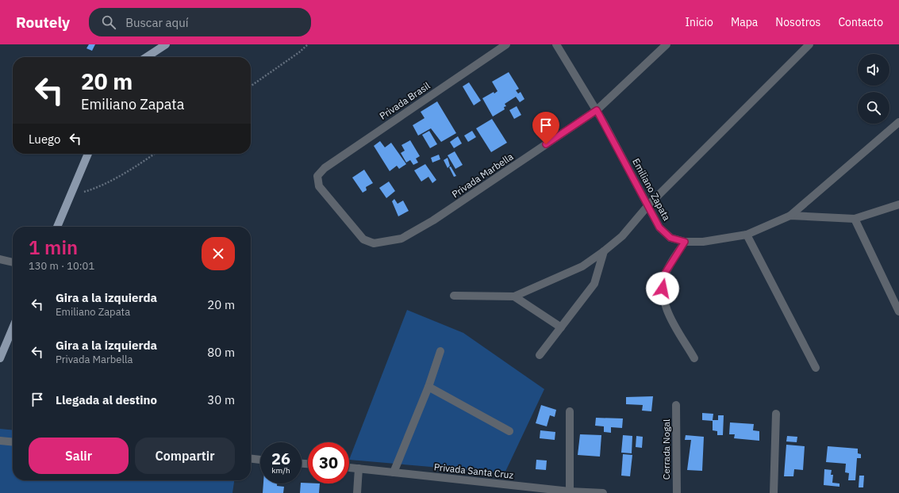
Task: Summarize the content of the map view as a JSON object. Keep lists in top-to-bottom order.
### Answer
{
  "streets": {
    "street": [
      "Privada Brasil",
      "Privada Marbella",
      "Emiliano Zapata",
      "Cerrada Nogal",
      "Privada Santa Cruz"
    ]
  },
  "crossings": [
    ["Privada Brasil", "Privada Marbella"],
    ["Privada Marbella", "Emiliano Zapata"]
  ],
  "page": {
    "header": "Routely",
    "search": "Buscar aquí",
    "nav": [
      "Inicio",
      "Mapa",
      "Nosotros",
      "Contacto"
    ],
    "turn": ["20 m", "Emiliano Zapata"],
    "then": "Luego",
    "heading": ["1 min", "130 m · 10:01"],
    "list": [
      {
        "name": "Gira a la izquierda",
        "note": "Emiliano Zapata",
        "value": "20 m"
      },
      {
        "name": "Gira a la izquierda",
        "note": "Privada Marbella",
        "value": "80 m"
      },
      {
        "name": "Llegada al destino",
        "value": "30 m"
      }
    ],
    "buttons": ["Salir", "Compartir"],
    "speed": "26 km/h",
    "limit": "30"
  }
}
